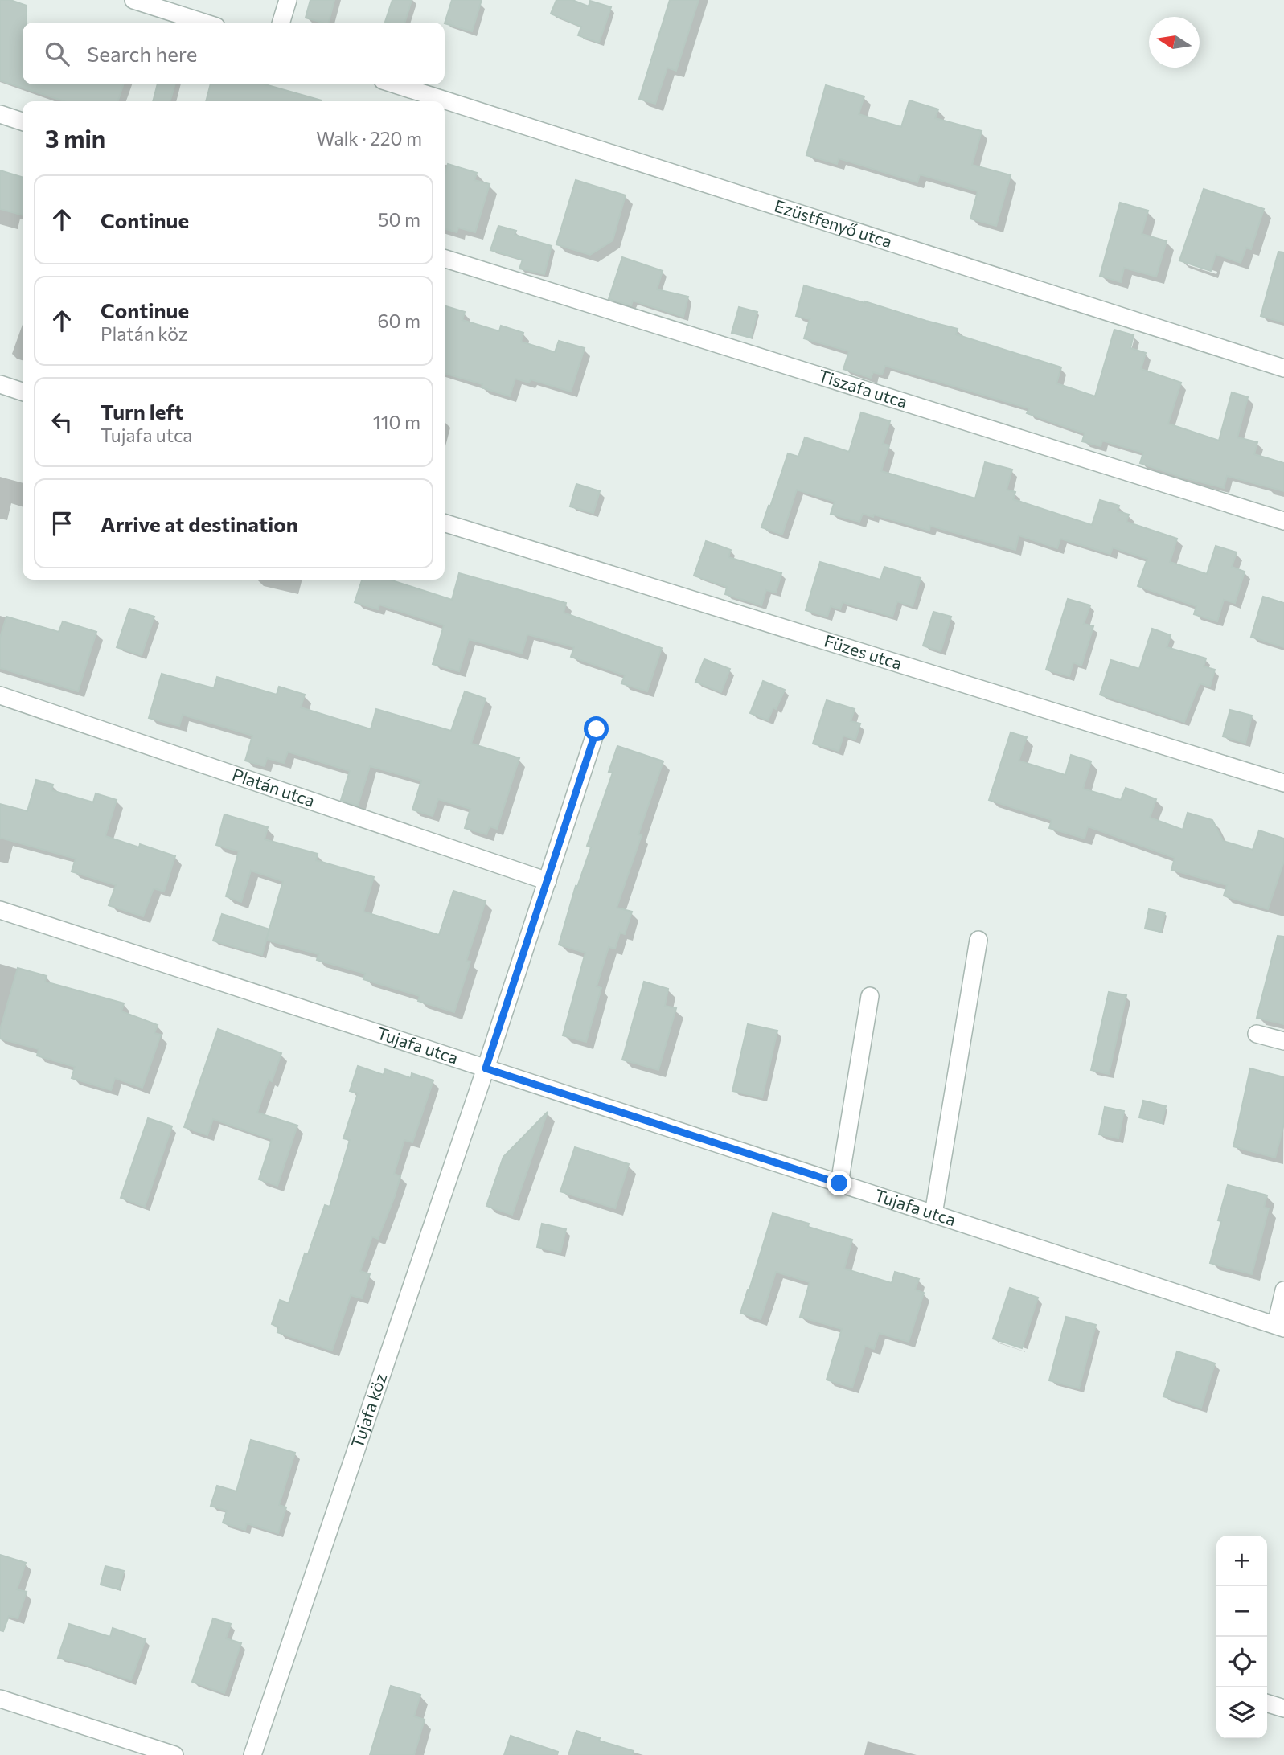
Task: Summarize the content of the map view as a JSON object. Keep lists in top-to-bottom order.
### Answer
{
  "streets": {
    "street": [
      "Ezüstfenyő utca",
      "Tiszafa utca",
      "Füzes utca",
      "Platán utca",
      "Tujafa utca",
      "Tujafa köz"
    ]
  },
  "crossings": [
    ["Platán utca", "Tujafa köz"],
    ["Tujafa utca", "Tujafa köz"]
  ],
  "north": "left",
  "page": {
    "search": "Search here",
    "heading": ["3 min", "Walk · 220 m"],
    "list": [
      ["Continue", "50 m"],
      ["Continue", "Platán köz", "60 m"],
      ["Turn left", "Tujafa utca", "110 m"],
      "Arrive at destination"
    ],
    "map_buttons": ["+", "−"]
  }
}
